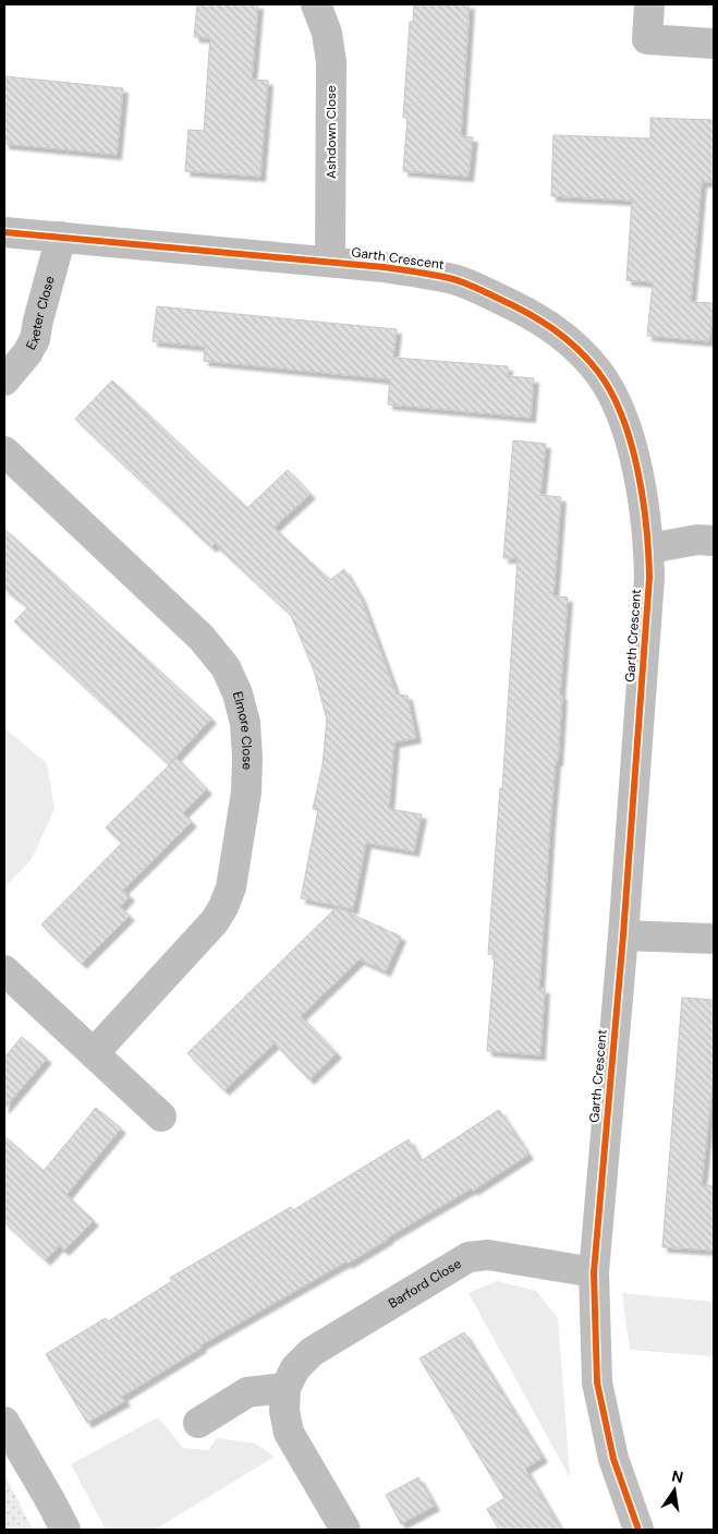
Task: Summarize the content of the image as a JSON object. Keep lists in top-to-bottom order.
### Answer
{
  "streets": {
    "street": [
      "Ashdown Close",
      "Garth Crescent",
      "Exeter Close",
      "Elmore Close",
      "Barford Close"
    ]
  },
  "crossings": [
    ["Ashdown Close", "Garth Crescent"],
    ["Garth Crescent", "Exeter Close"],
    ["Garth Crescent", "Barford Close"]
  ],
  "north": "top"
}
